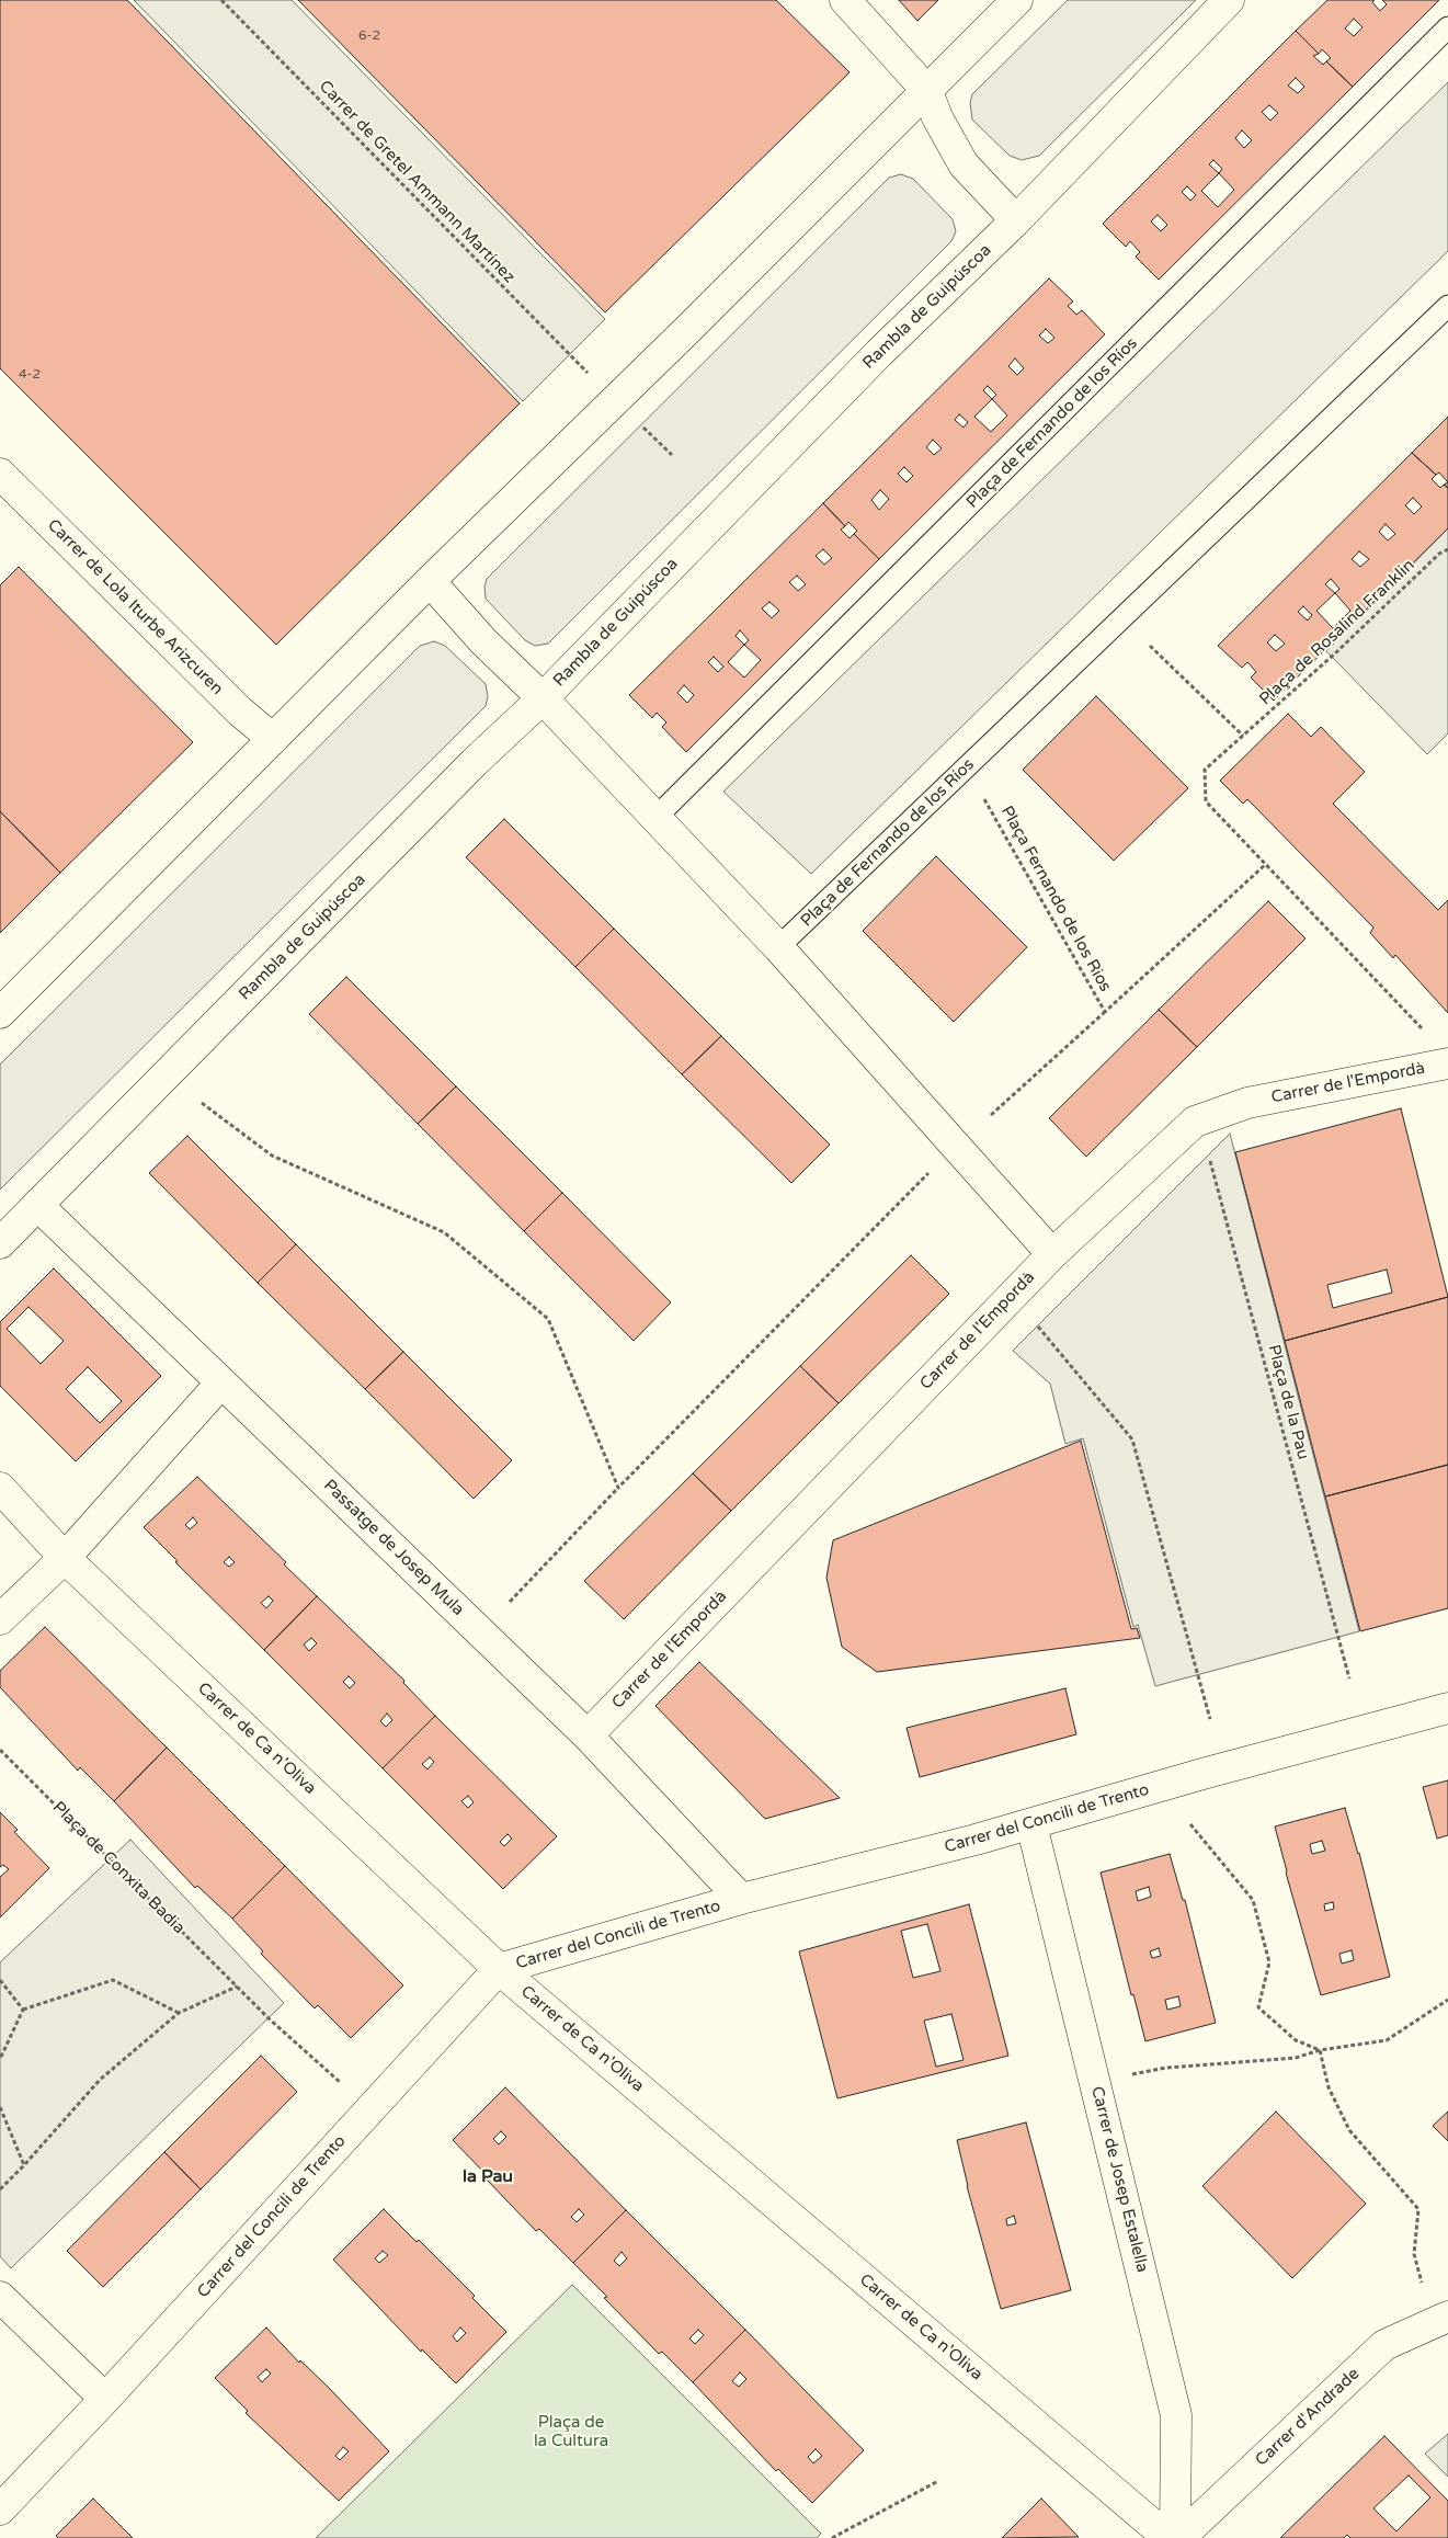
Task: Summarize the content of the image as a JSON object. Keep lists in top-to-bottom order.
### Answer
{
  "streets": {
    "street": [
      "Rambla de Guipúscoa",
      "Carrer de Lola Iturbe Arizcuren",
      "Carrer de l'Empordà",
      "Passatge de Josep Mula",
      "Carrer de Ca n'Oliva",
      "Carrer del Concili de Trento",
      "Carrer de Josep Estalella",
      "Carrer d'Andrade"
    ],
    "lane": ["Plaça de Fernando de los Ríos"],
    "path": [
      "Carrer de Gretel Ammann Martínez",
      "Plaça de Rosalind Franklin",
      "Plaça Fernando de los Rios",
      "Plaça de la Pau",
      "Plaça de Conxita Badia"
    ]
  },
  "crossings": [
    ["Rambla de Guipúscoa", "Passatge de Josep Mula"],
    ["Plaça de Rosalind Franklin", "Plaça Fernando de los Rios"],
    ["Carrer de l'Empordà", "Passatge de Josep Mula"],
    ["Passatge de Josep Mula", "Carrer del Concili de Trento"],
    ["Carrer de Ca n'Oliva", "Carrer del Concili de Trento"],
    ["Carrer del Concili de Trento", "Carrer de Josep Estalella"]
  ],
  "districts": ["la Pau"],
  "parks": ["Plaça de la Cultura"],
  "house_numbers": ["6-2", "4-2"]
}
